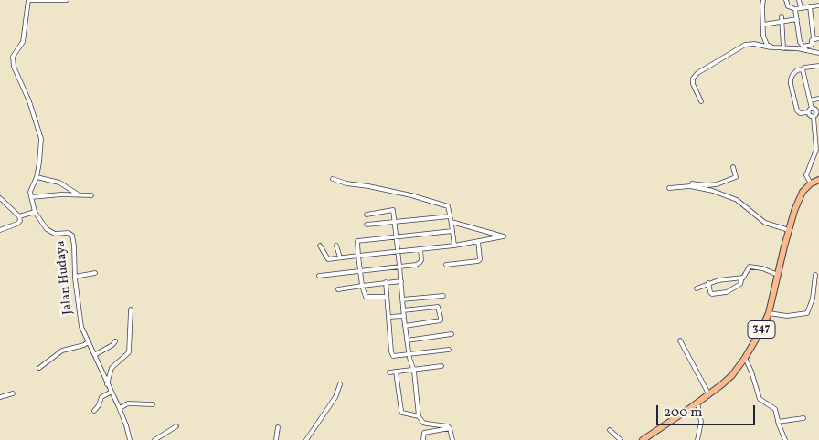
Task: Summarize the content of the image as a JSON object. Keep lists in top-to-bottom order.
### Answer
{
  "streets": {
    "main road": ["347"],
    "street": ["Jalan Hudaya"]
  },
  "scale_bar": "200 m"
}
